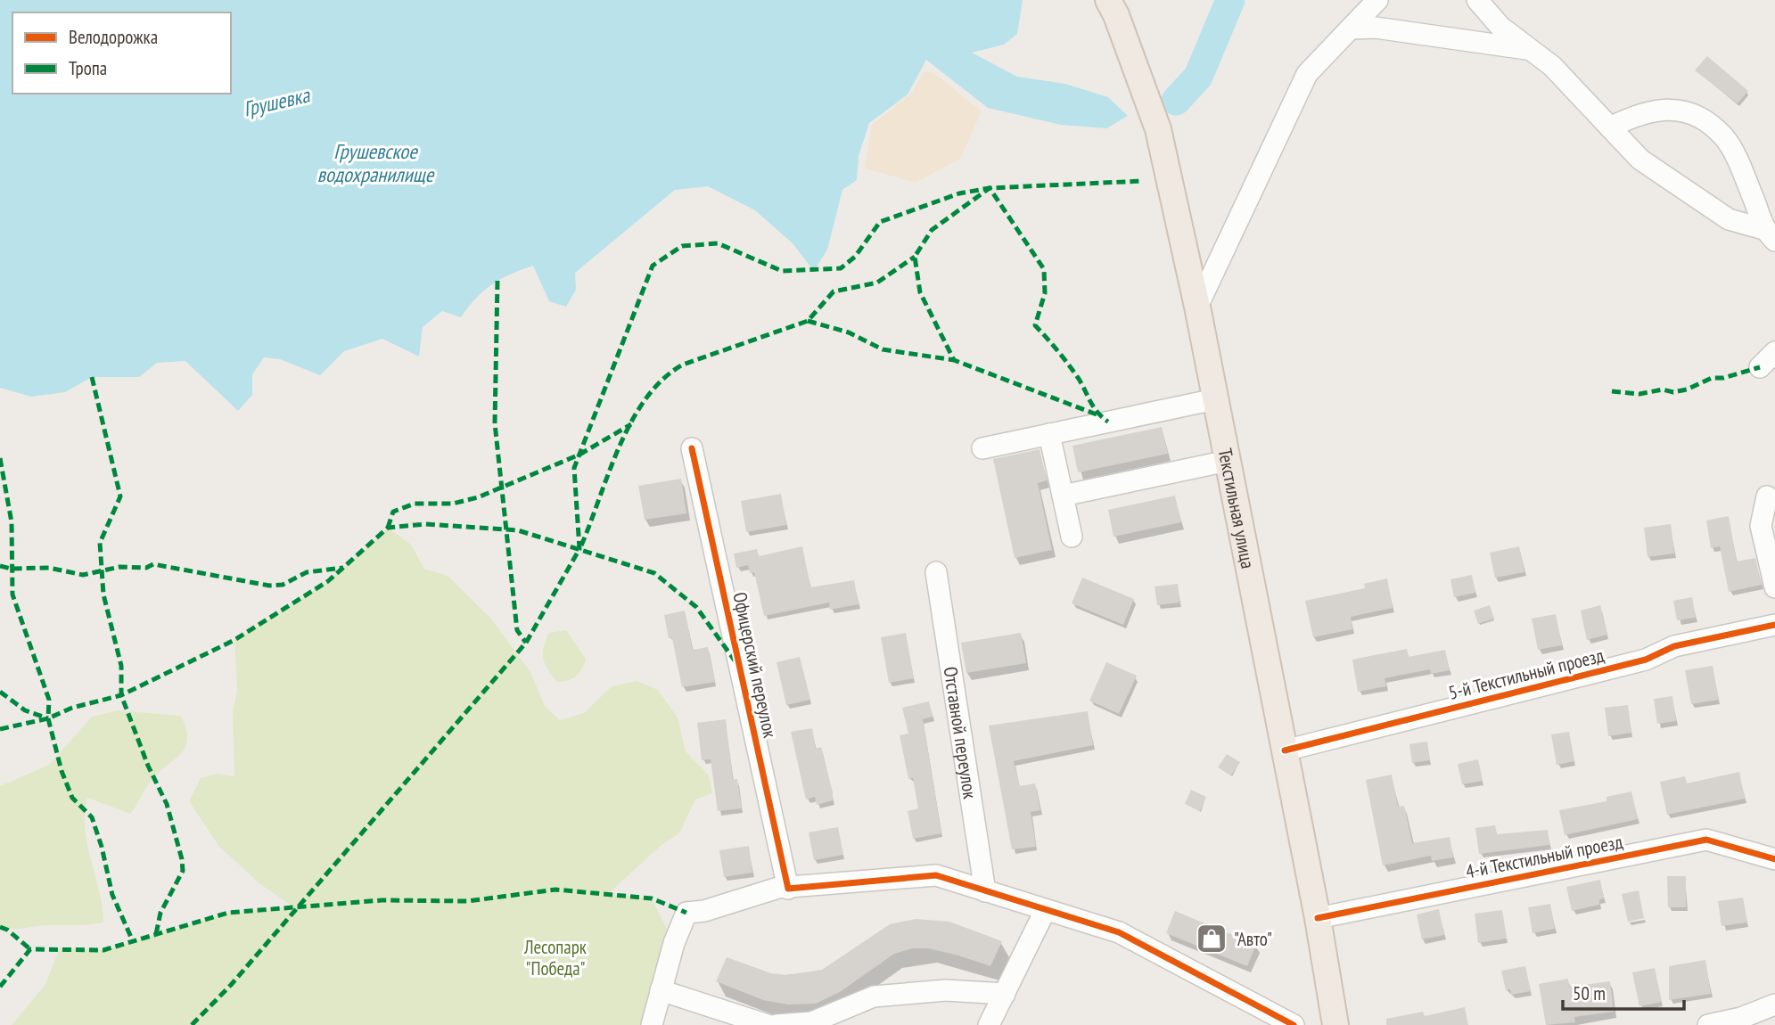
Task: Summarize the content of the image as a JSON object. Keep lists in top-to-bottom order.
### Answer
{
  "streets": {
    "main road": ["Текстильная улица"],
    "street": [
      "Офицерский переулок",
      "5-й Текстильный проезд",
      "Отставной переулок",
      "4-й Текстильный проезд"
    ]
  },
  "crossings": [
    ["Текстильная улица", "5-й Текстильный проезд"],
    ["Текстильная улица", "4-й Текстильный проезд"]
  ],
  "water": ["Грушевка", "Грушевское водохранилище"],
  "parks": ["Лесопарк \"Победа\""],
  "places": {
    "shop": ["\"Авто\""]
  },
  "legend": ["Велодорожка", "Тропа"],
  "scale_bar": "50 m"
}
